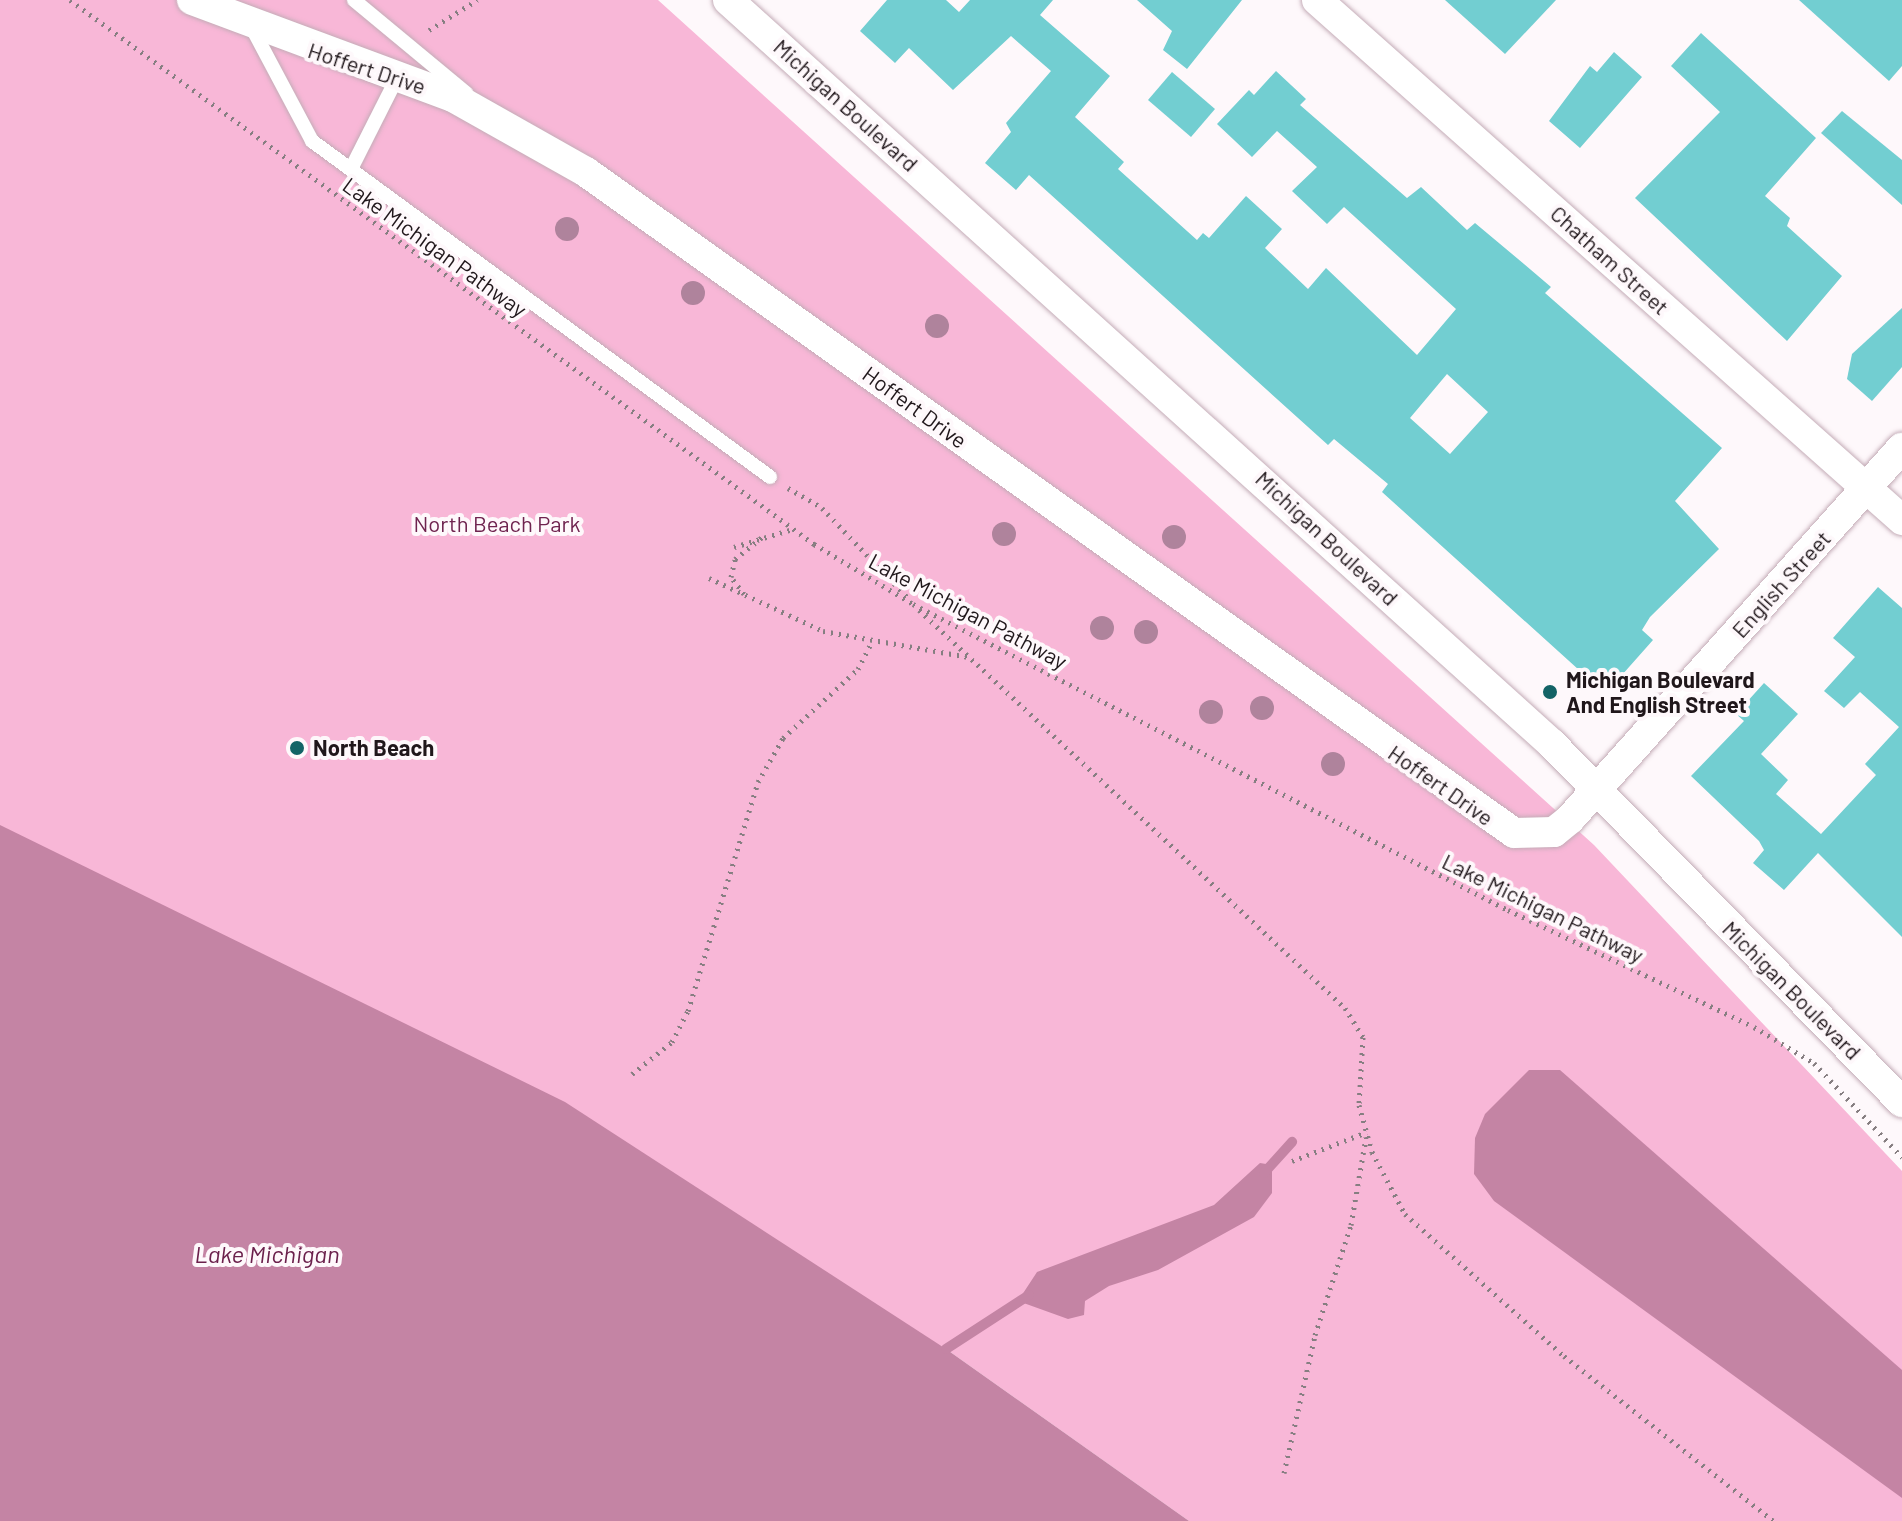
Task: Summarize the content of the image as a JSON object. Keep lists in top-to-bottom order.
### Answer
{
  "streets": {
    "street": [
      "Hoffert Drive",
      "Michigan Boulevard",
      "Chatham Street",
      "English Street"
    ],
    "path": ["Lake Michigan Pathway"]
  },
  "crossings": [
    ["Hoffert Drive", "Michigan Boulevard"],
    ["Hoffert Drive", "English Street"],
    ["Michigan Boulevard", "English Street"],
    ["Chatham Street", "English Street"]
  ],
  "water": ["Lake Michigan"],
  "parks": ["North Beach Park"],
  "places": ["Michigan Boulevard And English Street", "North Beach"]
}
